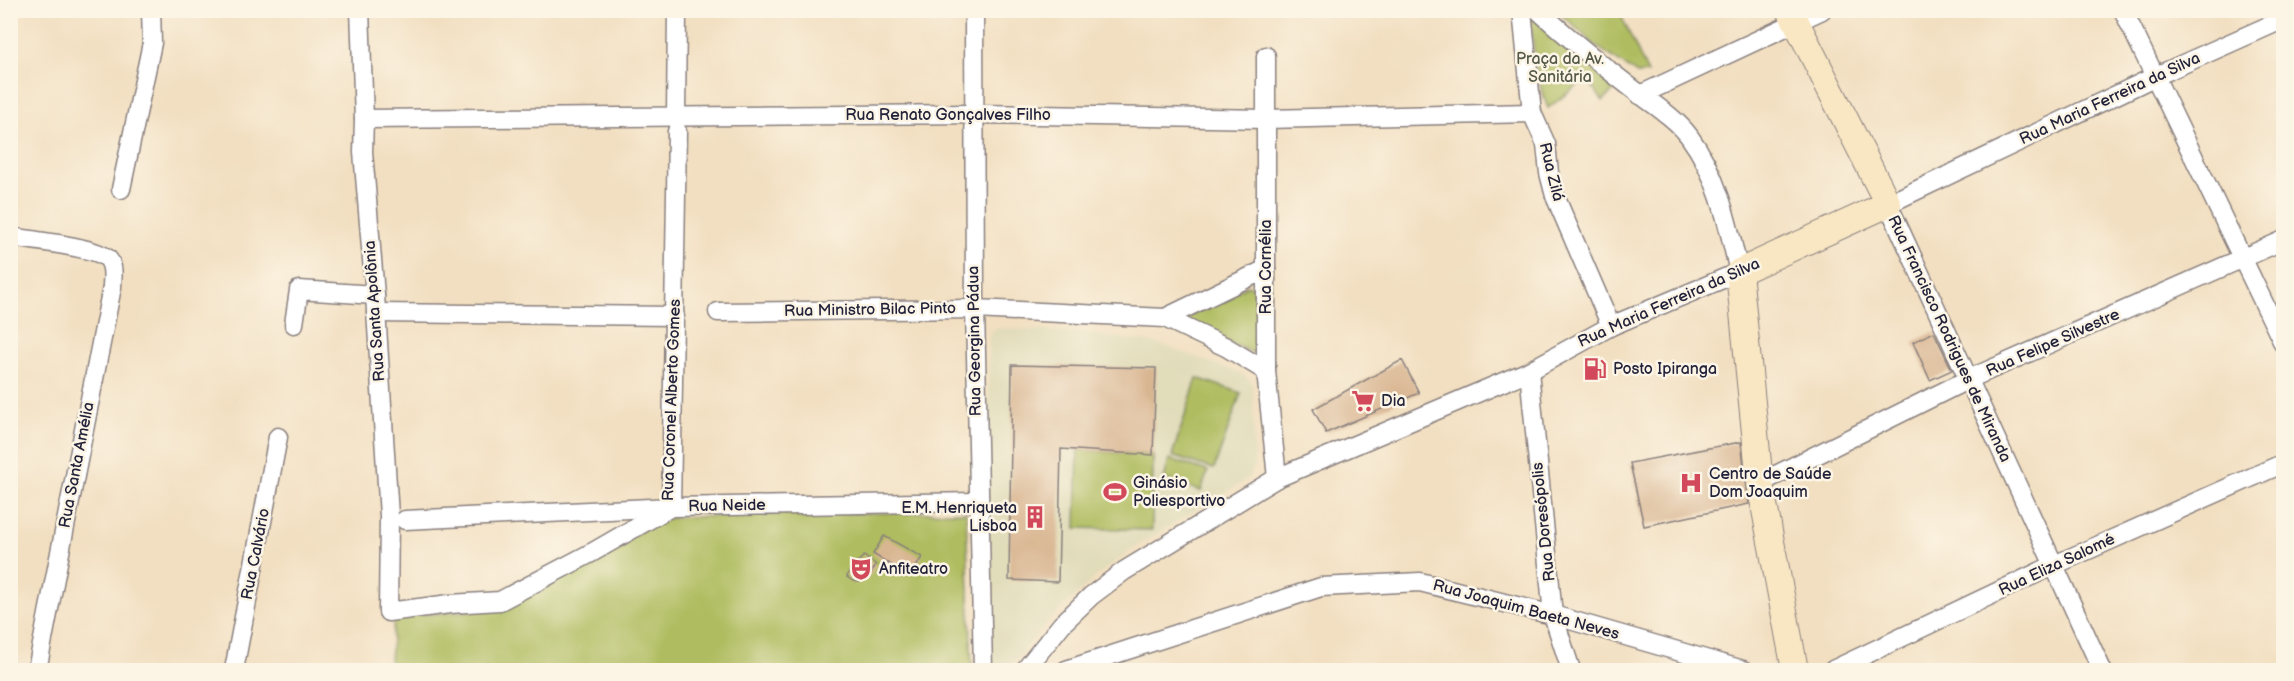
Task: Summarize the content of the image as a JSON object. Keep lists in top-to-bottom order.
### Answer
{
  "streets": {
    "street": [
      "Rua Maria Ferreira da Silva",
      "Rua Renato Gonçalves Filho",
      "Rua Zilá",
      "Rua Cornélia",
      "Rua Ministro Bilac Pinto",
      "Rua Santa Apolônia",
      "Rua Francisco Rodrigues de Miranda",
      "Rua Georgina Pádua",
      "Rua Felipe Silvestre",
      "Rua Coronel Alberto Gomes",
      "Rua Santa Amélia",
      "Rua Neide",
      "Rua Doresópolis",
      "Rua Calvário",
      "Rua Eliza Salomé",
      "Rua Joaquim Baeta Neves"
    ]
  },
  "crossings": [
    ["Rua Maria Ferreira da Silva", "Rua Zilá"],
    ["Rua Maria Ferreira da Silva", "Rua Cornélia"],
    ["Rua Maria Ferreira da Silva", "Rua Francisco Rodrigues de Miranda"],
    ["Rua Maria Ferreira da Silva", "Rua Doresópolis"],
    ["Rua Renato Gonçalves Filho", "Rua Zilá"],
    ["Rua Renato Gonçalves Filho", "Rua Cornélia"],
    ["Rua Renato Gonçalves Filho", "Rua Santa Apolônia"],
    ["Rua Renato Gonçalves Filho", "Rua Georgina Pádua"],
    ["Rua Renato Gonçalves Filho", "Rua Coronel Alberto Gomes"],
    ["Rua Cornélia", "Rua Ministro Bilac Pinto"],
    ["Rua Ministro Bilac Pinto", "Rua Georgina Pádua"],
    ["Rua Santa Apolônia", "Rua Coronel Alberto Gomes"],
    ["Rua Francisco Rodrigues de Miranda", "Rua Felipe Silvestre"],
    ["Rua Francisco Rodrigues de Miranda", "Rua Eliza Salomé"],
    ["Rua Georgina Pádua", "Rua Neide"],
    ["Rua Coronel Alberto Gomes", "Rua Neide"],
    ["Rua Doresópolis", "Rua Joaquim Baeta Neves"]
  ],
  "parks": ["Praça da Av. Sanitária"],
  "places": {
    "fuel station": ["Posto Ipiranga"],
    "supermarket": ["Dia"],
    "hospital": ["Centro de Saúde Dom Joaquim"],
    "sports": ["Ginásio Poliesportivo"],
    "building": ["E.M. Henriqueta Lisboa"],
    "theatre": ["Anfiteatro"]
  }
}
